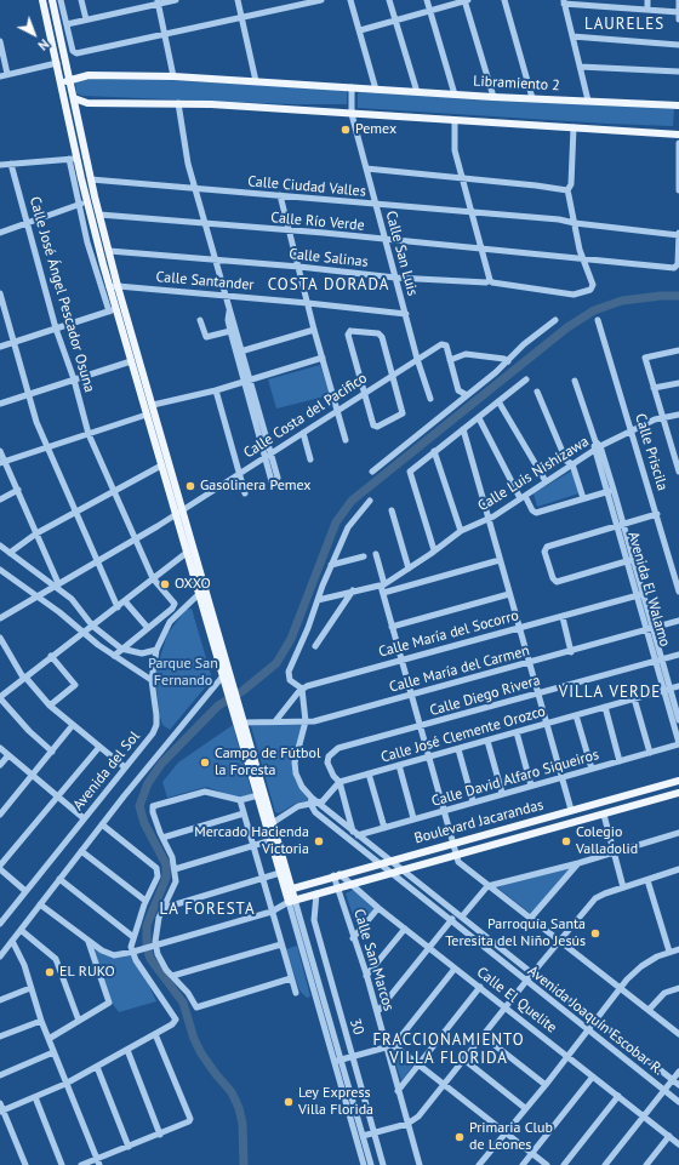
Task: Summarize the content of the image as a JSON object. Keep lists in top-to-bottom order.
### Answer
{
  "streets": {
    "main road": ["Libramiento 2", "Boulevard Jacarandas"],
    "street": [
      "Calle Ciudad Valles",
      "Calle Río Verde",
      "Calle San Luis",
      "Calle Salinas",
      "Calle Santander",
      "Calle José Ángel Pescador Osuna",
      "Calle Costa del Pacifico",
      "Calle Priscila",
      "Calle Luis Nishizawa",
      "Avenida El Walamo",
      "Calle María del Socorro",
      "Calle María del Carmen",
      "Calle Diego Rivera",
      "Calle José Clemente Orozco",
      "Avenida del Sol",
      "Calle David Alfaro Siqueiros",
      "Calle San Marcos",
      "Calle El Quelite",
      "Avenida Joaquín Escobar R.",
      "30"
    ]
  },
  "crossings": [
    ["Calle Ciudad Valles", "Calle Río Verde"],
    ["Calle Ciudad Valles", "Calle San Luis"],
    ["Calle Río Verde", "Calle San Luis"],
    ["Calle Río Verde", "Calle Salinas"],
    ["Calle San Luis", "Calle Salinas"],
    ["Calle San Luis", "Calle Santander"],
    ["Calle San Luis", "Calle Costa del Pacifico"],
    ["Calle José Ángel Pescador Osuna", "Calle Costa del Pacifico"],
    ["Calle Priscila", "Calle Luis Nishizawa"],
    ["Calle Luis Nishizawa", "Avenida El Walamo"],
    ["Avenida El Walamo", "Calle María del Socorro"],
    ["Avenida El Walamo", "Calle María del Carmen"],
    ["Avenida El Walamo", "Calle Diego Rivera"],
    ["Avenida El Walamo", "Calle José Clemente Orozco"],
    ["Avenida El Walamo", "Calle David Alfaro Siqueiros"],
    ["Calle Diego Rivera", "Calle José Clemente Orozco"],
    ["Calle David Alfaro Siqueiros", "Avenida Joaquín Escobar R."],
    ["Boulevard Jacarandas", "Calle San Marcos"],
    ["Boulevard Jacarandas", "Calle El Quelite"],
    ["Boulevard Jacarandas", "Avenida Joaquín Escobar R."],
    ["Boulevard Jacarandas", "30"],
    ["Calle San Marcos", "Calle El Quelite"]
  ],
  "districts": [
    "LAURELES",
    "COSTA DORADA",
    "VILLA VERDE",
    "LA FORESTA",
    "FRACCIONAMIENTO VILLA FLORIDA"
  ],
  "parks": ["Parque San Fernando"],
  "places": [
    "Pemex",
    "Gasolinera Pemex",
    "OXXO",
    "Campo de Fútbol la Foresta",
    "Mercado Hacienda Victoria",
    "Colegio Valladolid",
    "Parroquía Santa Teresita del Niño Jesús",
    "EL RUKO",
    "Ley Express Villa Florida",
    "Primaria Club de Leones"
  ],
  "north": "bottom right"
}
